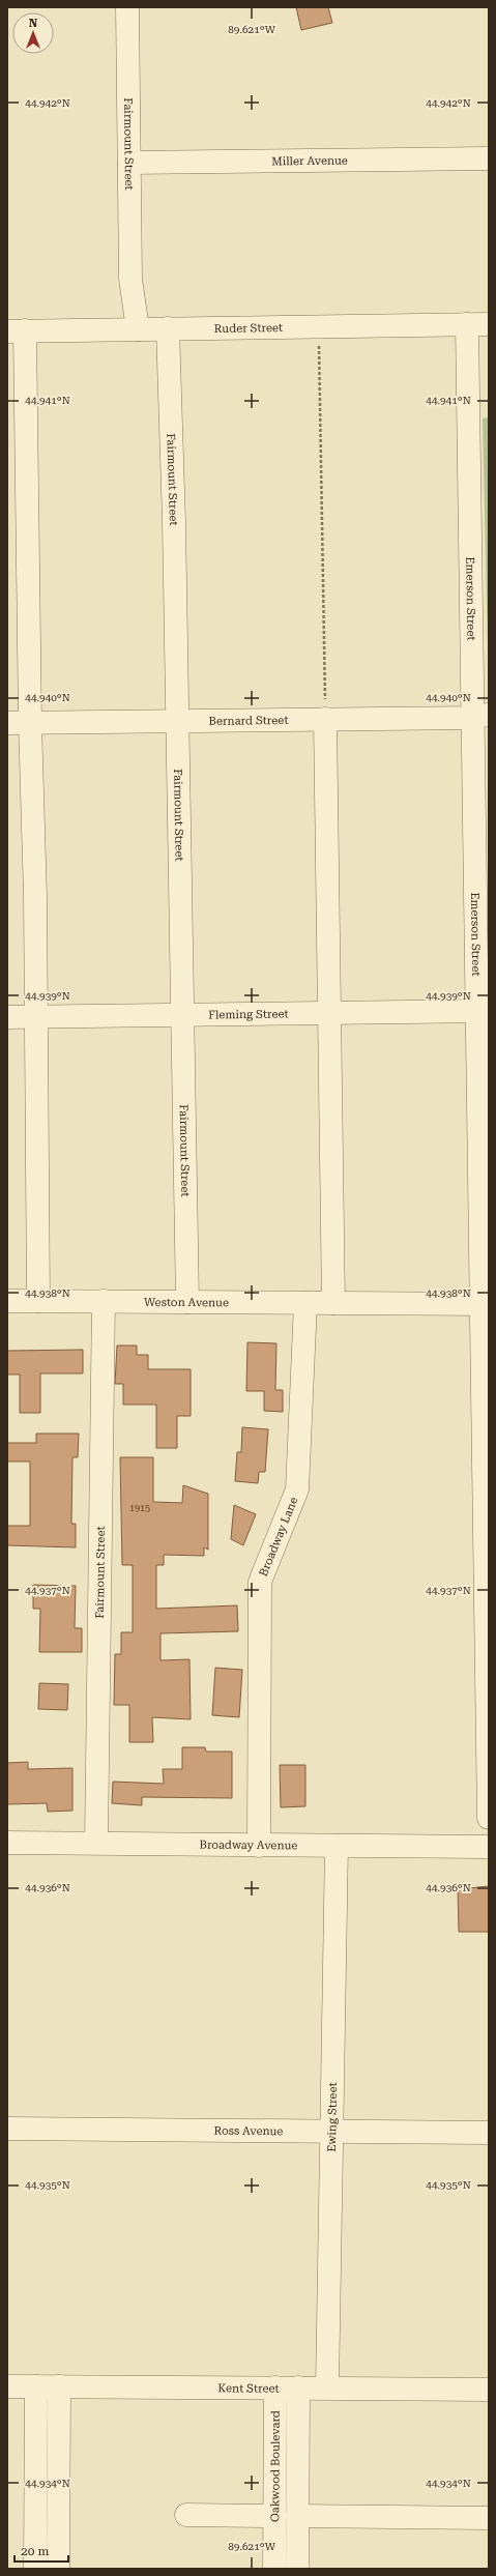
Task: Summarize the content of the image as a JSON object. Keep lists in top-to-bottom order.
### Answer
{
  "streets": {
    "street": [
      "Fairmount Street",
      "Miller Avenue",
      "Ruder Street",
      "Emerson Street",
      "Bernard Street",
      "Fleming Street",
      "Weston Avenue",
      "Broadway Lane",
      "Broadway Avenue",
      "Ewing Street",
      "Ross Avenue",
      "Kent Street",
      "Oakwood Boulevard"
    ]
  },
  "crossings": [
    ["Fairmount Street", "Miller Avenue"],
    ["Fairmount Street", "Ruder Street"],
    ["Fairmount Street", "Bernard Street"],
    ["Fairmount Street", "Fleming Street"],
    ["Fairmount Street", "Weston Avenue"],
    ["Fairmount Street", "Broadway Avenue"],
    ["Ruder Street", "Emerson Street"],
    ["Emerson Street", "Bernard Street"],
    ["Emerson Street", "Fleming Street"],
    ["Emerson Street", "Weston Avenue"],
    ["Weston Avenue", "Broadway Lane"],
    ["Broadway Lane", "Broadway Avenue"],
    ["Broadway Avenue", "Ewing Street"],
    ["Ewing Street", "Ross Avenue"],
    ["Ewing Street", "Kent Street"],
    ["Kent Street", "Oakwood Boulevard"]
  ],
  "house_numbers": ["1915"],
  "scale_bar": "20 m",
  "north": "top",
  "coordinates": [
    "89.621°W",
    "44.942°N",
    "44.941°N",
    "44.940°N",
    "44.939°N",
    "44.938°N",
    "44.937°N",
    "44.936°N",
    "44.935°N",
    "44.934°N"
  ]
}
